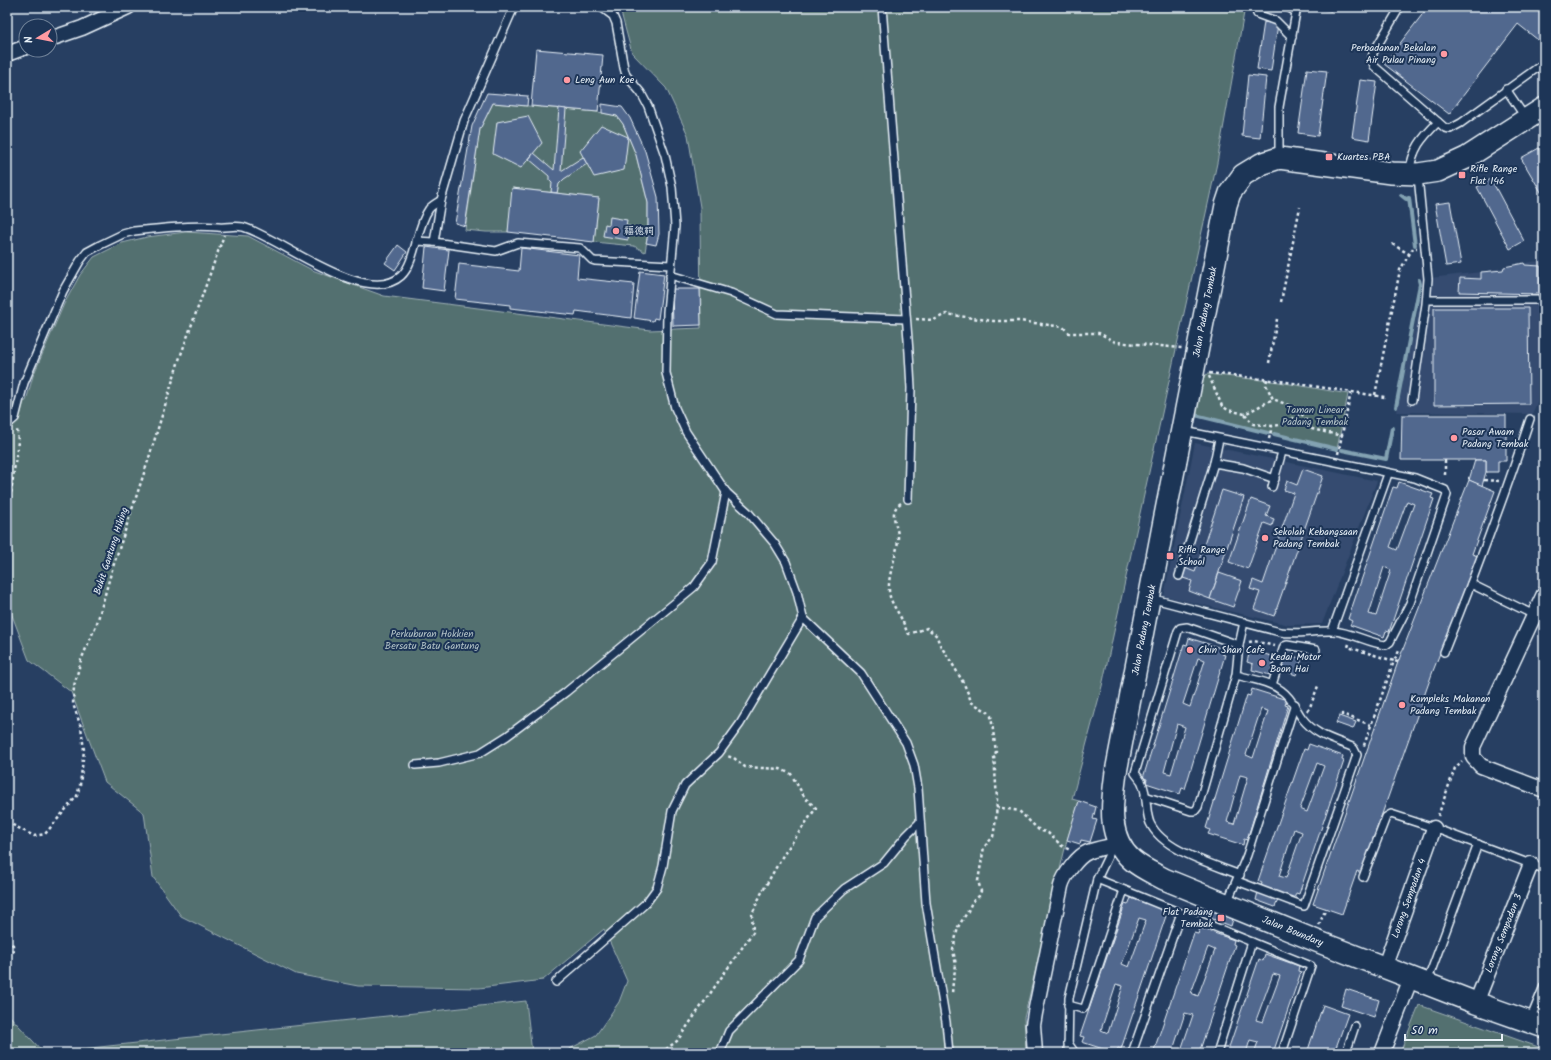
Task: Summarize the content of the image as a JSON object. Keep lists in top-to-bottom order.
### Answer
{
  "streets": {
    "street": [
      "Jalan Padang Tembak",
      "Lorong Sempadan 4",
      "Jalan Boundary",
      "Lorong Sempadan 3"
    ],
    "path": ["Bukit Gantung Hiking"]
  },
  "crossings": [
    ["Jalan Padang Tembak", "Jalan Boundary"],
    ["Lorong Sempadan 4", "Jalan Boundary"],
    ["Jalan Boundary", "Lorong Sempadan 3"]
  ],
  "parks": ["Taman Linear Padang Tembak", "Perkuburan Hokkien Bersatu Batu Gantung"],
  "places": {
    "other": [
      "Perbadanan Bekalan Air Pulau Pinang",
      "Leng Aun Koe",
      "福德祠",
      "Pasar Awam Padang Tembak",
      "Sekolah Kebangsaan Padang Tembak",
      "Chin Shan Cafe",
      "Kedai Motor Boon Hai",
      "Kompleks Makanan Padang Tembak"
    ],
    "transit": [
      "Kuartes PBA",
      "Rifle Range Flat 146",
      "Rifle Range School",
      "Flat Padang Tembak"
    ]
  },
  "scale_bar": "50 m",
  "north": "left"
}
